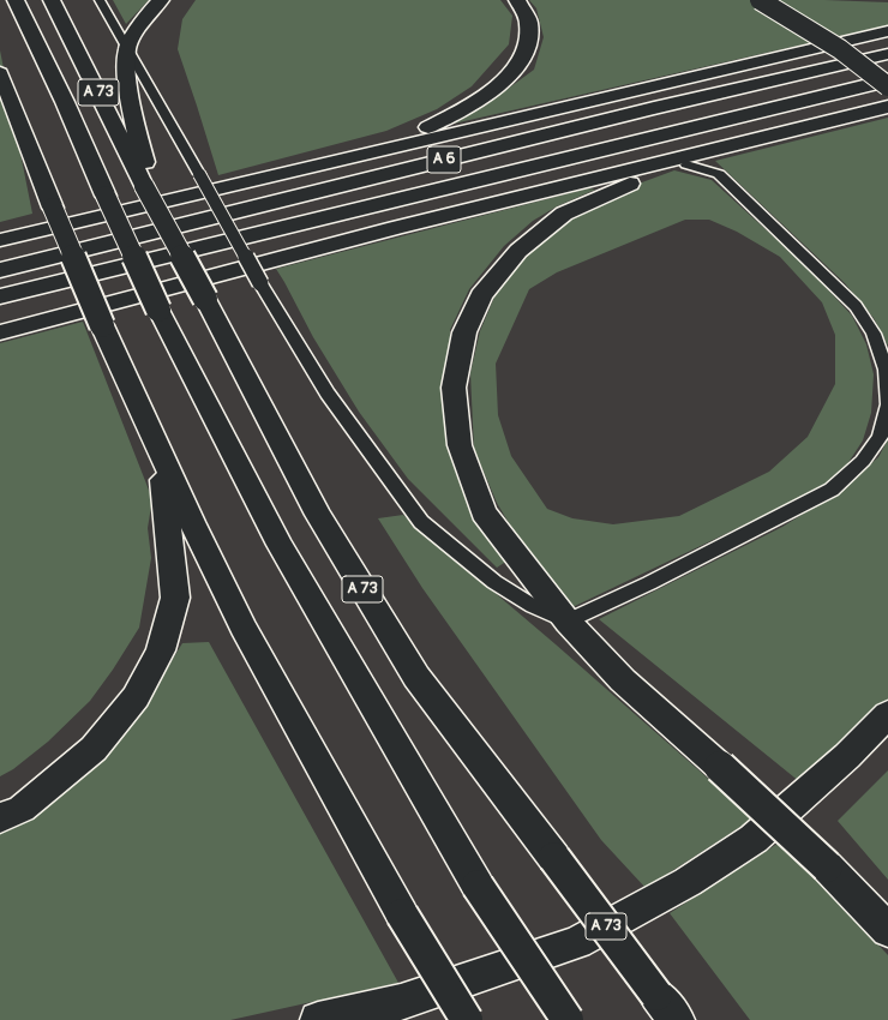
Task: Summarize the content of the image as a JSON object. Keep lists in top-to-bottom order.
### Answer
{
  "streets": {
    "highway": ["A 73", "A 6"]
  }
}
